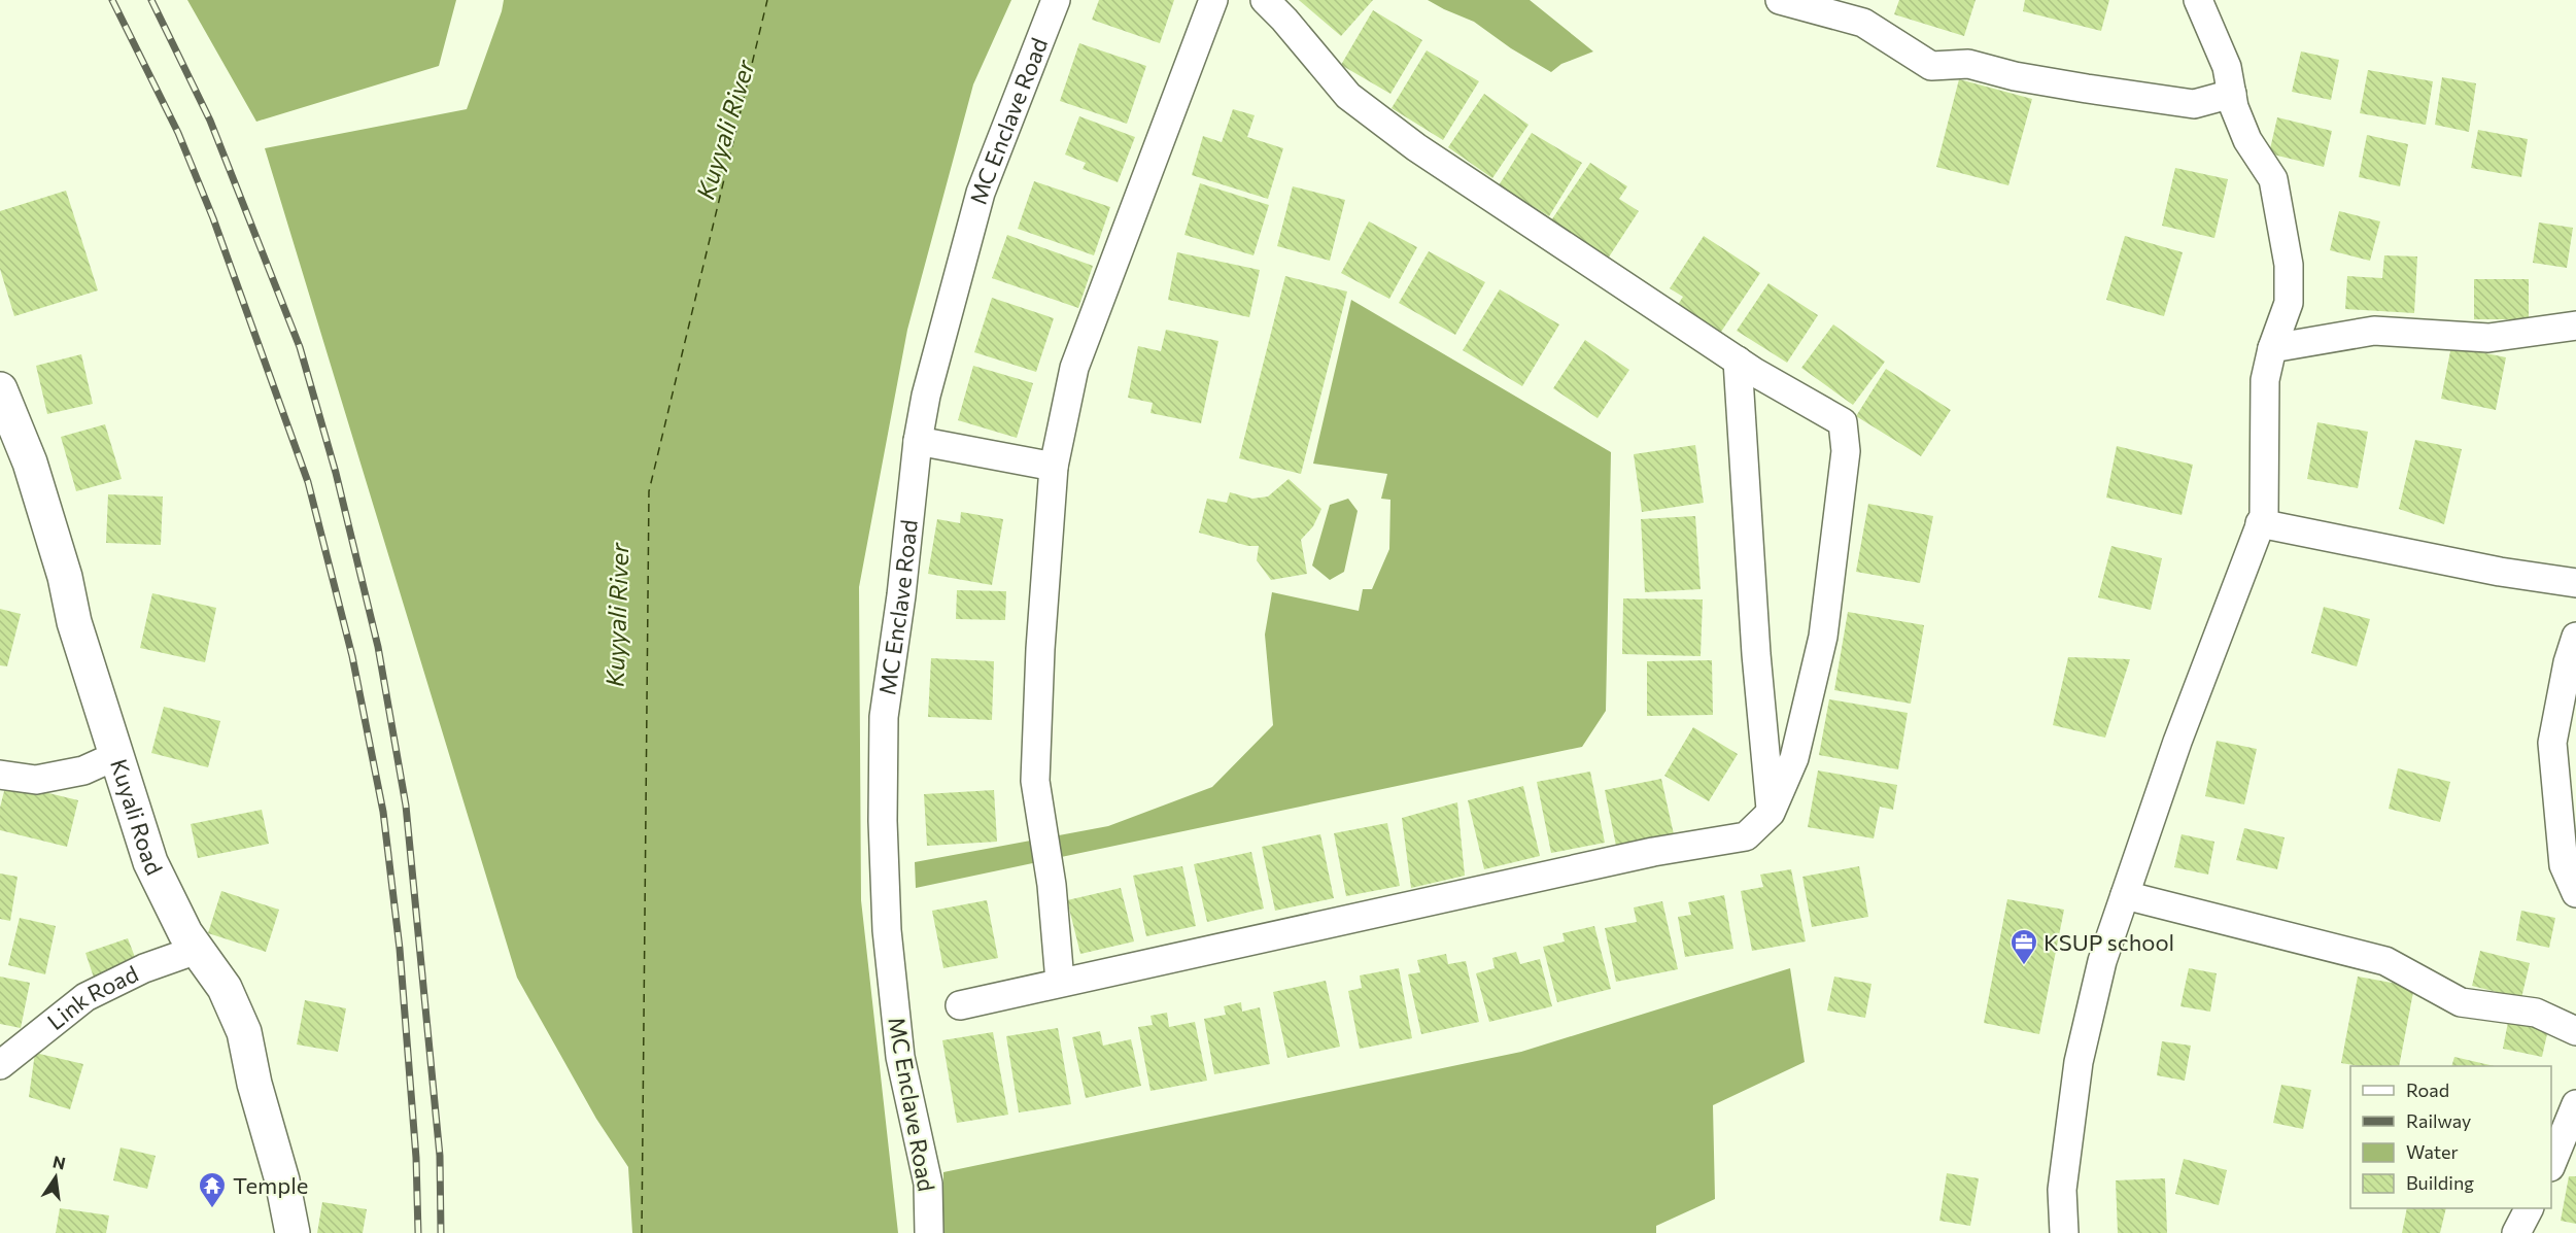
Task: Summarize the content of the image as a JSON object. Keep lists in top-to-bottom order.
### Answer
{
  "streets": {
    "main road": ["Kuyali Road"],
    "street": ["MC Enclave Road", "Link Road"]
  },
  "crossings": [
    ["Kuyali Road", "Link Road"]
  ],
  "water": ["Kuyyali River"],
  "places": {
    "office": ["KSUP school"],
    "temple": ["Temple"]
  },
  "legend": [
    "Road",
    "Railway",
    "Water",
    "Building"
  ],
  "north": "top"
}
